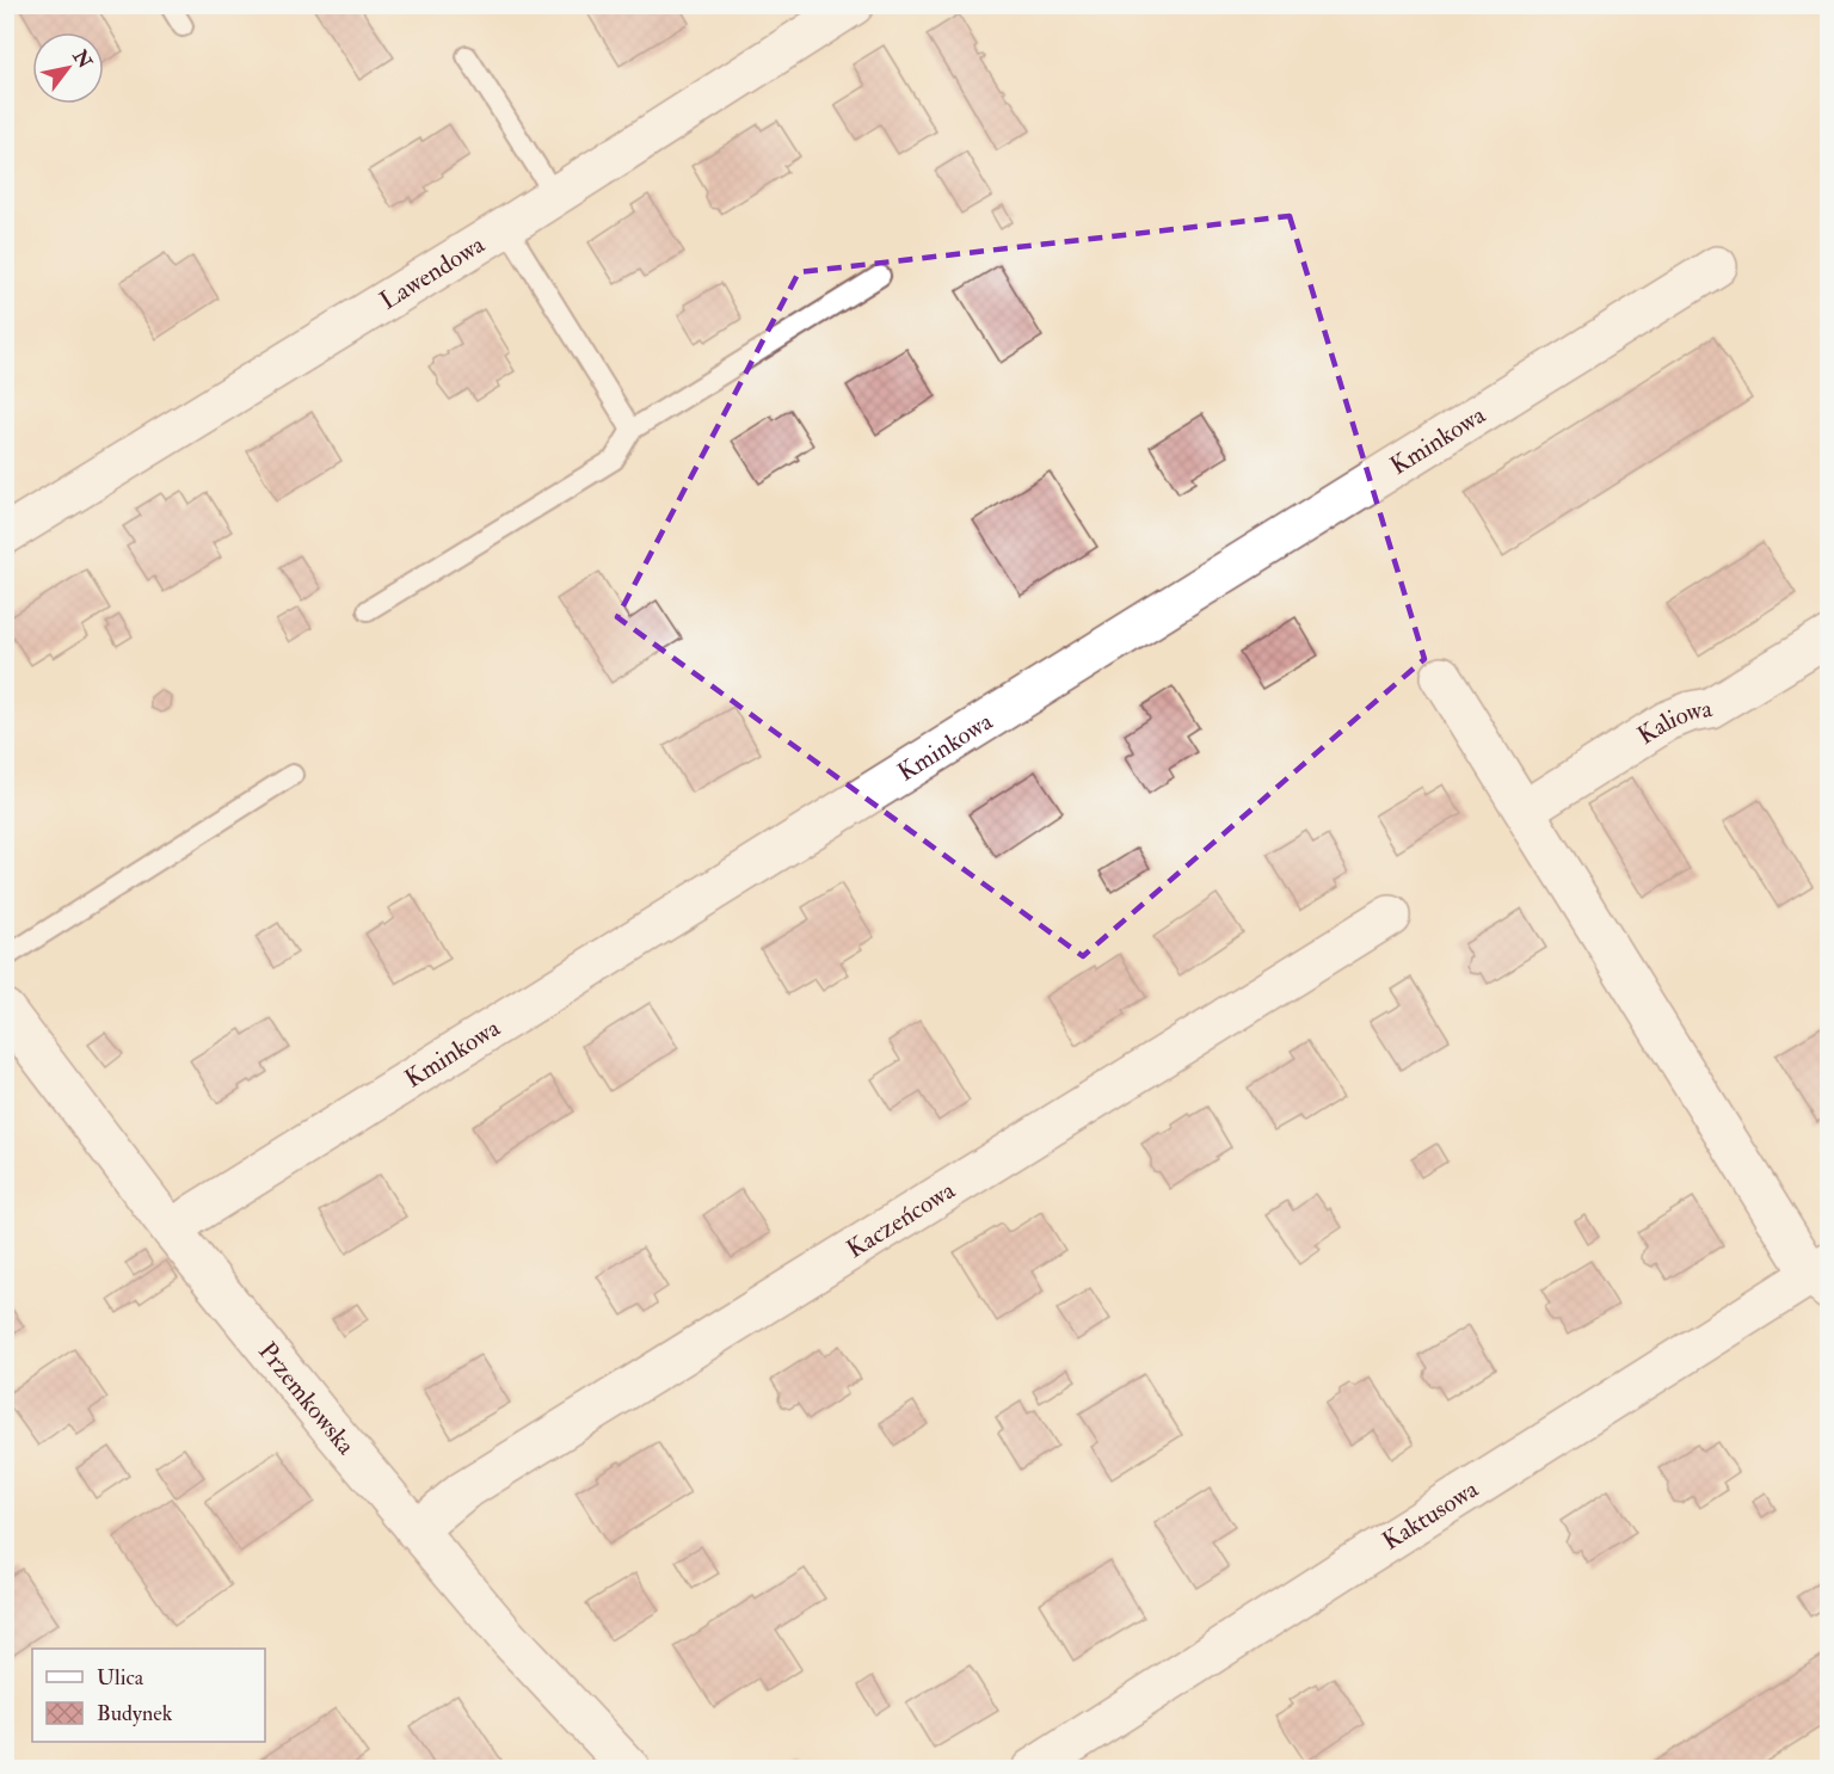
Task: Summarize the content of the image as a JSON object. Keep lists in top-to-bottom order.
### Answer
{
  "streets": {
    "street": [
      "Lawendowa",
      "Kminkowa",
      "Kaliowa",
      "Kaczeńcowa",
      "Przemkowska",
      "Kaktusowa"
    ]
  },
  "crossings": [
    ["Kminkowa", "Przemkowska"],
    ["Kaczeńcowa", "Przemkowska"]
  ],
  "legend": ["Ulica", "Budynek"],
  "north": "top right"
}
